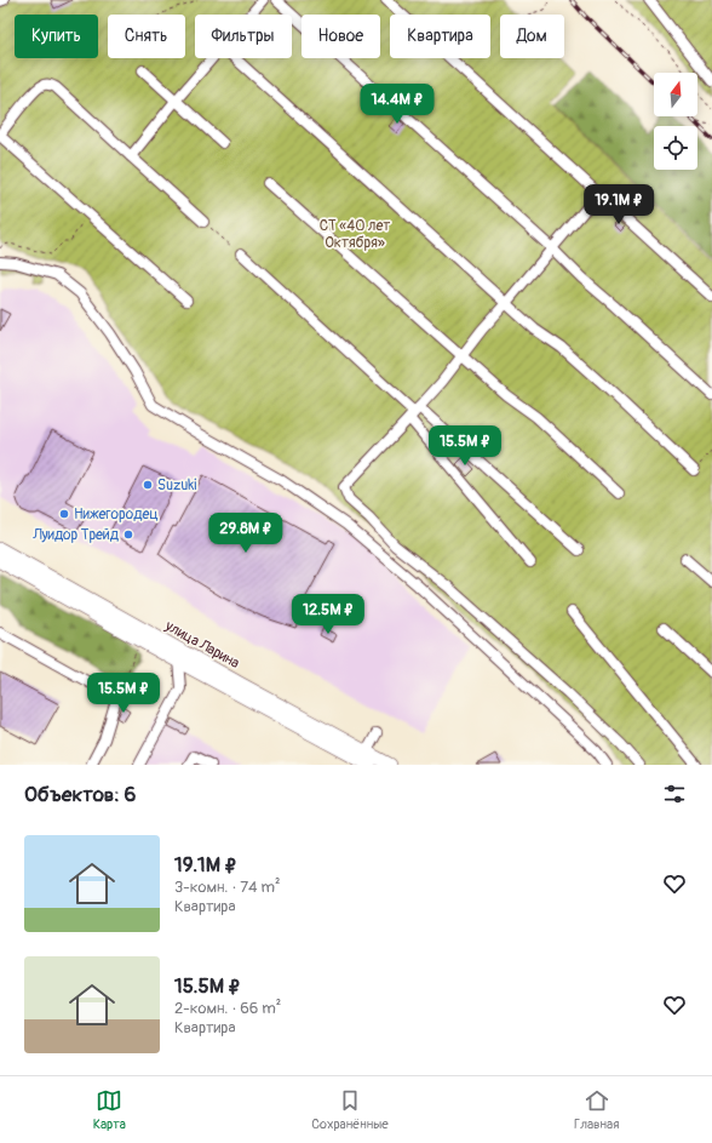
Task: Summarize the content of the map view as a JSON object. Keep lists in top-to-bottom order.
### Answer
{
  "streets": {
    "main road": ["улица Ларина"]
  },
  "parks": ["СТ «40 лет Октября»"],
  "places": ["Suzuki", "Нижегородец", "Луидор Трейд"],
  "north": "top",
  "page": {
    "chip": [
      "Купить",
      "Снять",
      "Фильтры",
      "Новое",
      "Квартира",
      "Дом"
    ],
    "price": [
      "14.4M ₽",
      "19.1M ₽",
      "15.5M ₽",
      "29.8M ₽",
      "12.5M ₽",
      "15.5M ₽"
    ],
    "heading": "Объектов: 6",
    "list": [
      {
        "name": "19.1M ₽",
        "note": "3-комн. · 74 m² · Квартира"
      },
      {
        "name": "15.5M ₽",
        "note": "2-комн. · 66 m² · Квартира"
      }
    ],
    "tabs": ["Карта", "Сохранённые", "Главная"]
  }
}
